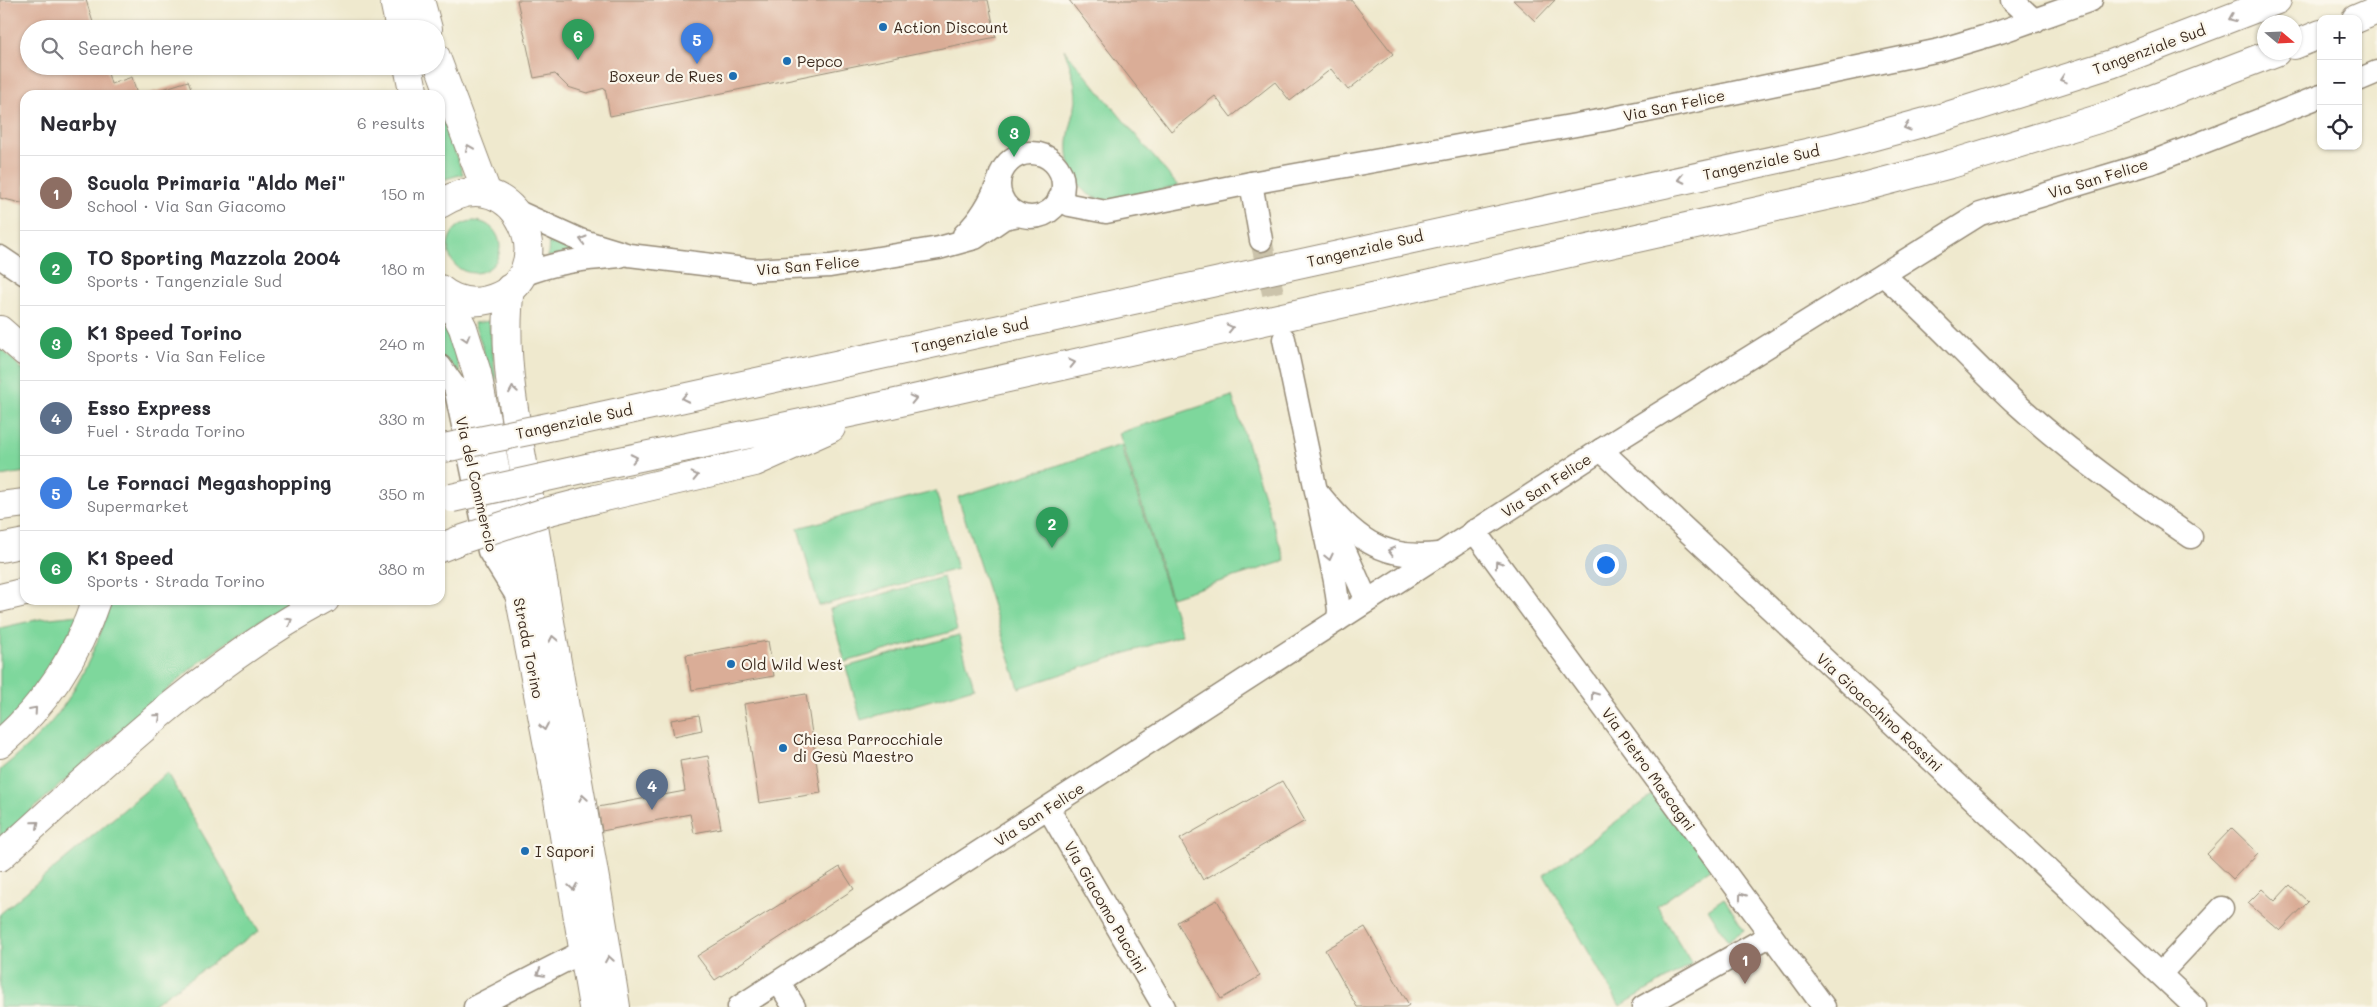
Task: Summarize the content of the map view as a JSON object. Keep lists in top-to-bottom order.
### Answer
{
  "streets": {
    "main road": ["Tangenziale Sud", "Strada Torino"],
    "street": [
      "Via San Felice",
      "Via del Commercio",
      "Via Gioacchino Rossini",
      "Via Pietro Mascagni",
      "Via Giacomo Puccini"
    ]
  },
  "crossings": [
    ["Via San Felice", "Strada Torino"],
    ["Via San Felice", "Via Gioacchino Rossini"],
    ["Via San Felice", "Via Pietro Mascagni"],
    ["Via San Felice", "Via Giacomo Puccini"],
    ["Via del Commercio", "Strada Torino"]
  ],
  "one_way": ["Via Pietro Mascagni"],
  "places": [
    "Action Discount",
    "Pepco",
    "Boxeur de Rues",
    "Old Wild West",
    "Chiesa Parrocchiale di Gesù Maestro",
    "I Sapori"
  ],
  "north": "right",
  "page": {
    "map_buttons": ["+", "−"],
    "pins": [
      "6",
      "5",
      "3",
      "2",
      "4",
      "1"
    ],
    "search": "Search here",
    "heading": ["Nearby", "6 results"],
    "list": [
      {
        "mark": "1",
        "name": "Scuola Primaria \"Aldo Mei\"",
        "note": "School · Via San Giacomo",
        "value": "150 m"
      },
      {
        "mark": "2",
        "name": "TO Sporting Mazzola 2004",
        "note": "Sports · Tangenziale Sud",
        "value": "180 m"
      },
      {
        "mark": "3",
        "name": "K1 Speed Torino",
        "note": "Sports · Via San Felice",
        "value": "240 m"
      },
      {
        "mark": "4",
        "name": "Esso Express",
        "note": "Fuel · Strada Torino",
        "value": "330 m"
      },
      {
        "mark": "5",
        "name": "Le Fornaci Megashopping",
        "note": "Supermarket",
        "value": "350 m"
      },
      {
        "mark": "6",
        "name": "K1 Speed",
        "note": "Sports · Strada Torino",
        "value": "380 m"
      }
    ]
  }
}
